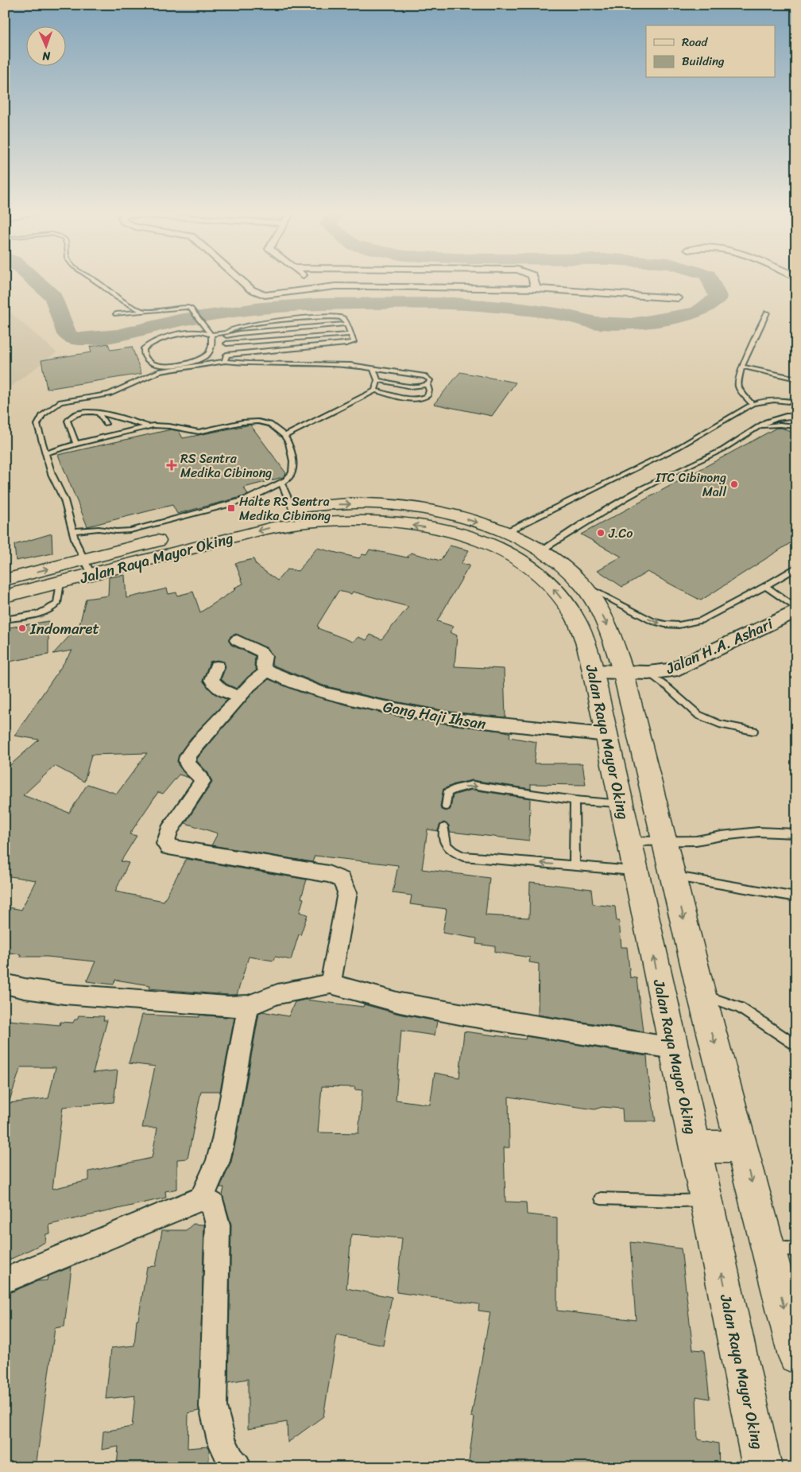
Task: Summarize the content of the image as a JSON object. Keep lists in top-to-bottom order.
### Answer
{
  "streets": {
    "main road": ["Jalan Raya Mayor Oking"],
    "street": ["Jalan H.A. Ashari", "Gang Haji Ihsan"]
  },
  "crossings": [
    ["Jalan Raya Mayor Oking", "Jalan H.A. Ashari"],
    ["Jalan Raya Mayor Oking", "Gang Haji Ihsan"]
  ],
  "places": {
    "health": ["RS Sentra Medika Cibinong"],
    "other": ["ITC Cibinong Mall", "J.Co", "Indomaret"],
    "transit": ["Halte RS Sentra Medika Cibinong"]
  },
  "legend": ["Road", "Building"],
  "north": "bottom"
}
